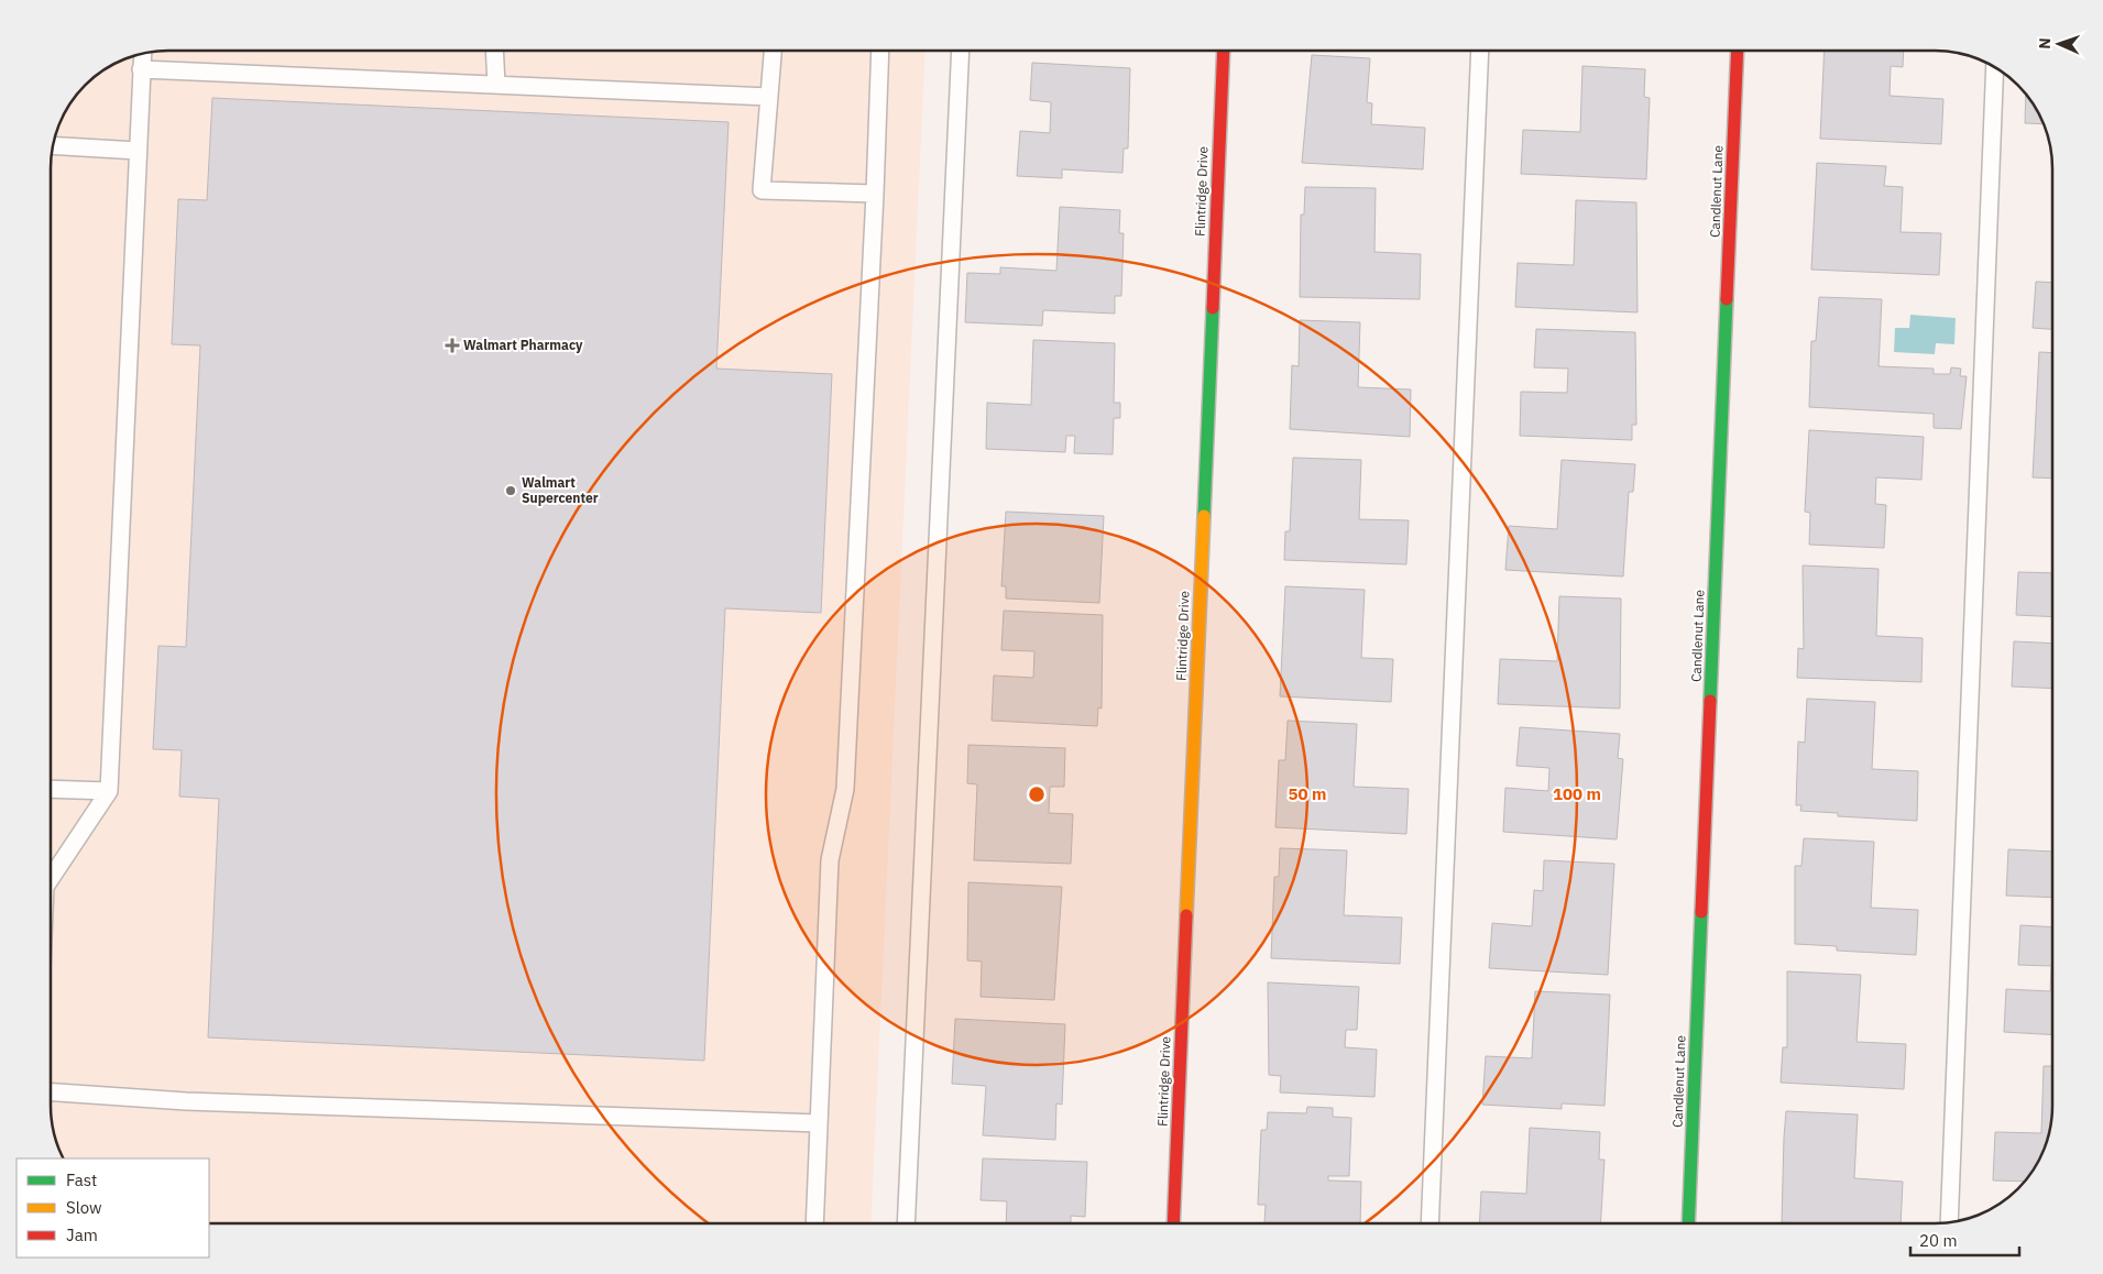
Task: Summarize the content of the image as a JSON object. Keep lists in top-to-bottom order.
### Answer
{
  "streets": {
    "street": ["Flintridge Drive", "Candlenut Lane"]
  },
  "places": {
    "health": ["Walmart Pharmacy"],
    "other": ["Walmart Supercenter"]
  },
  "legend": ["Fast", "Slow", "Jam"],
  "scale_bar": "20 m",
  "north": "left",
  "rings": ["50 m", "100 m"]
}
